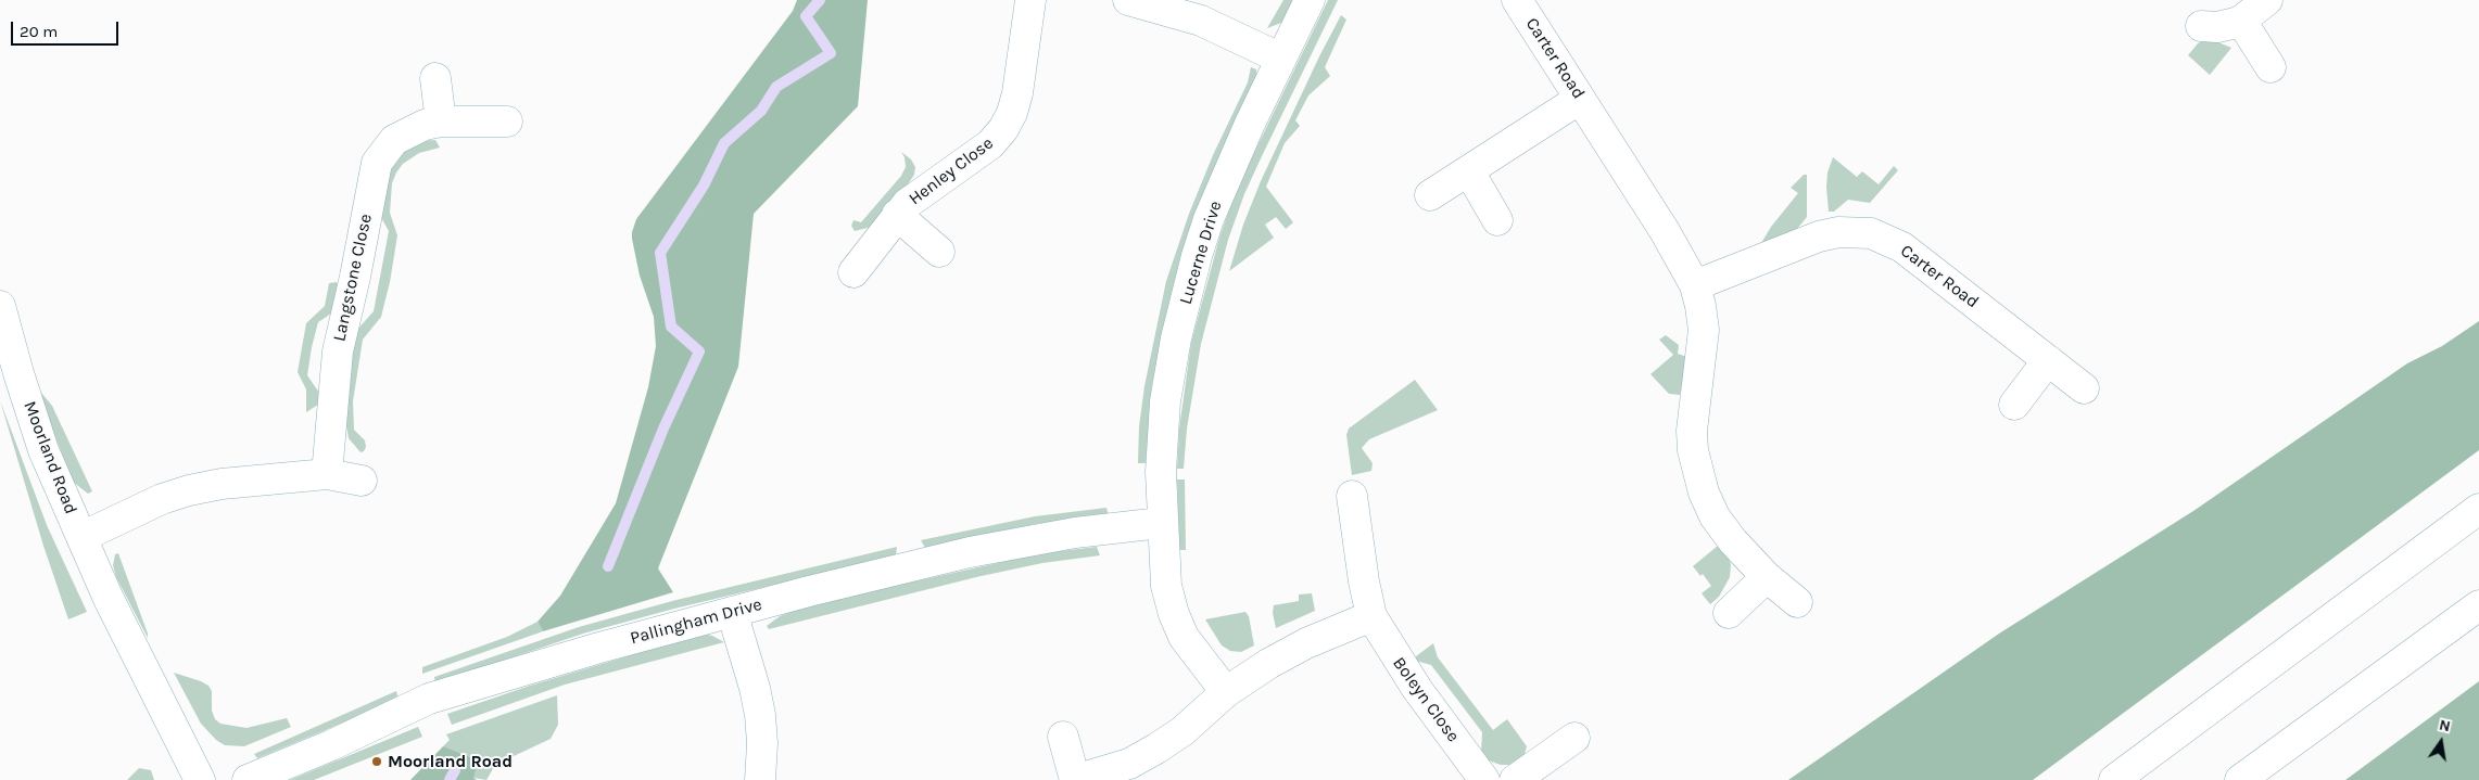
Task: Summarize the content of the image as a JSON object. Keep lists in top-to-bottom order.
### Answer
{
  "streets": {
    "main road": [
      "Carter Road",
      "Henley Close",
      "Lucerne Drive",
      "Langstone Close",
      "Moorland Road",
      "Pallingham Drive",
      "Boleyn Close"
    ]
  },
  "crossings": [
    ["Lucerne Drive", "Pallingham Drive"]
  ],
  "places": ["Moorland Road"],
  "scale_bar": "20 m",
  "north": "top"
}
